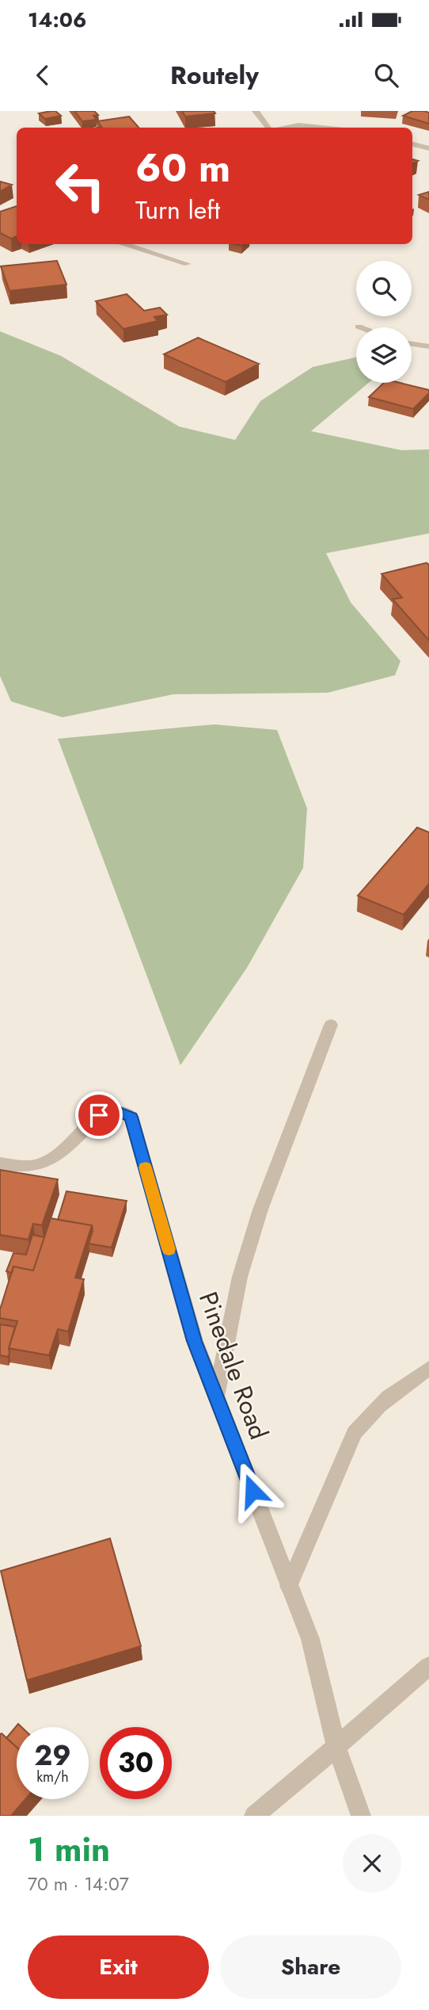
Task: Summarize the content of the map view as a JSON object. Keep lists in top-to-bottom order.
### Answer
{
  "streets": {
    "street": ["Pinedale Road"]
  },
  "page": {
    "status": "14:06",
    "header": "Routely",
    "turn": ["60 m", "Turn left"],
    "speed": "29 km/h",
    "limit": "30",
    "heading": ["1 min", "70 m · 14:07"],
    "buttons": ["Exit", "Share"]
  }
}
